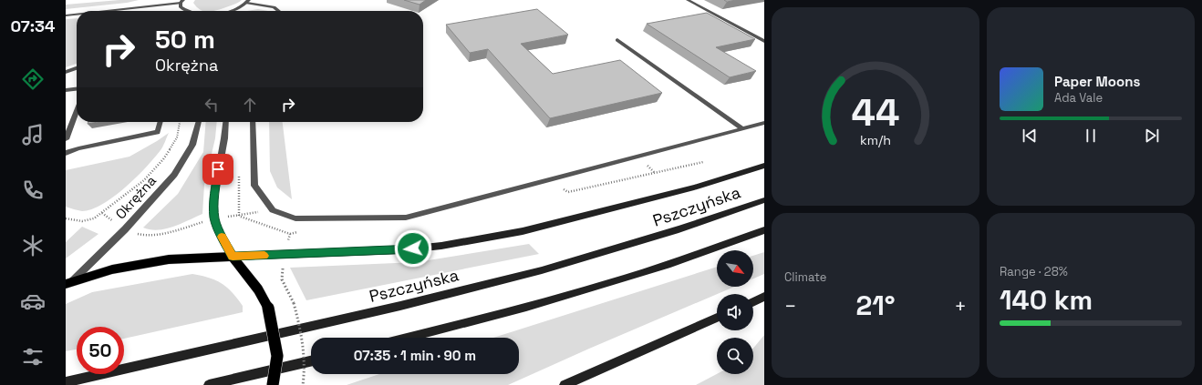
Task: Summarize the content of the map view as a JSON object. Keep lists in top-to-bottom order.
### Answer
{
  "streets": {
    "main road": ["Pszczyńska"],
    "street": ["Okrężna"]
  },
  "north": "bottom right",
  "page": {
    "tabs": "07:34",
    "turn": ["50 m", "Okrężna"],
    "song": ["Paper Moons", "Ada Vale"],
    "tile": [
      "Climate",
      ["Range · 28%", "140 km"]
    ],
    "heat": ["−", "21°", "+"],
    "limit": "50",
    "trip": "07:35 · 1 min · 90 m",
    "gauge": ["44", "km/h"]
  }
}
